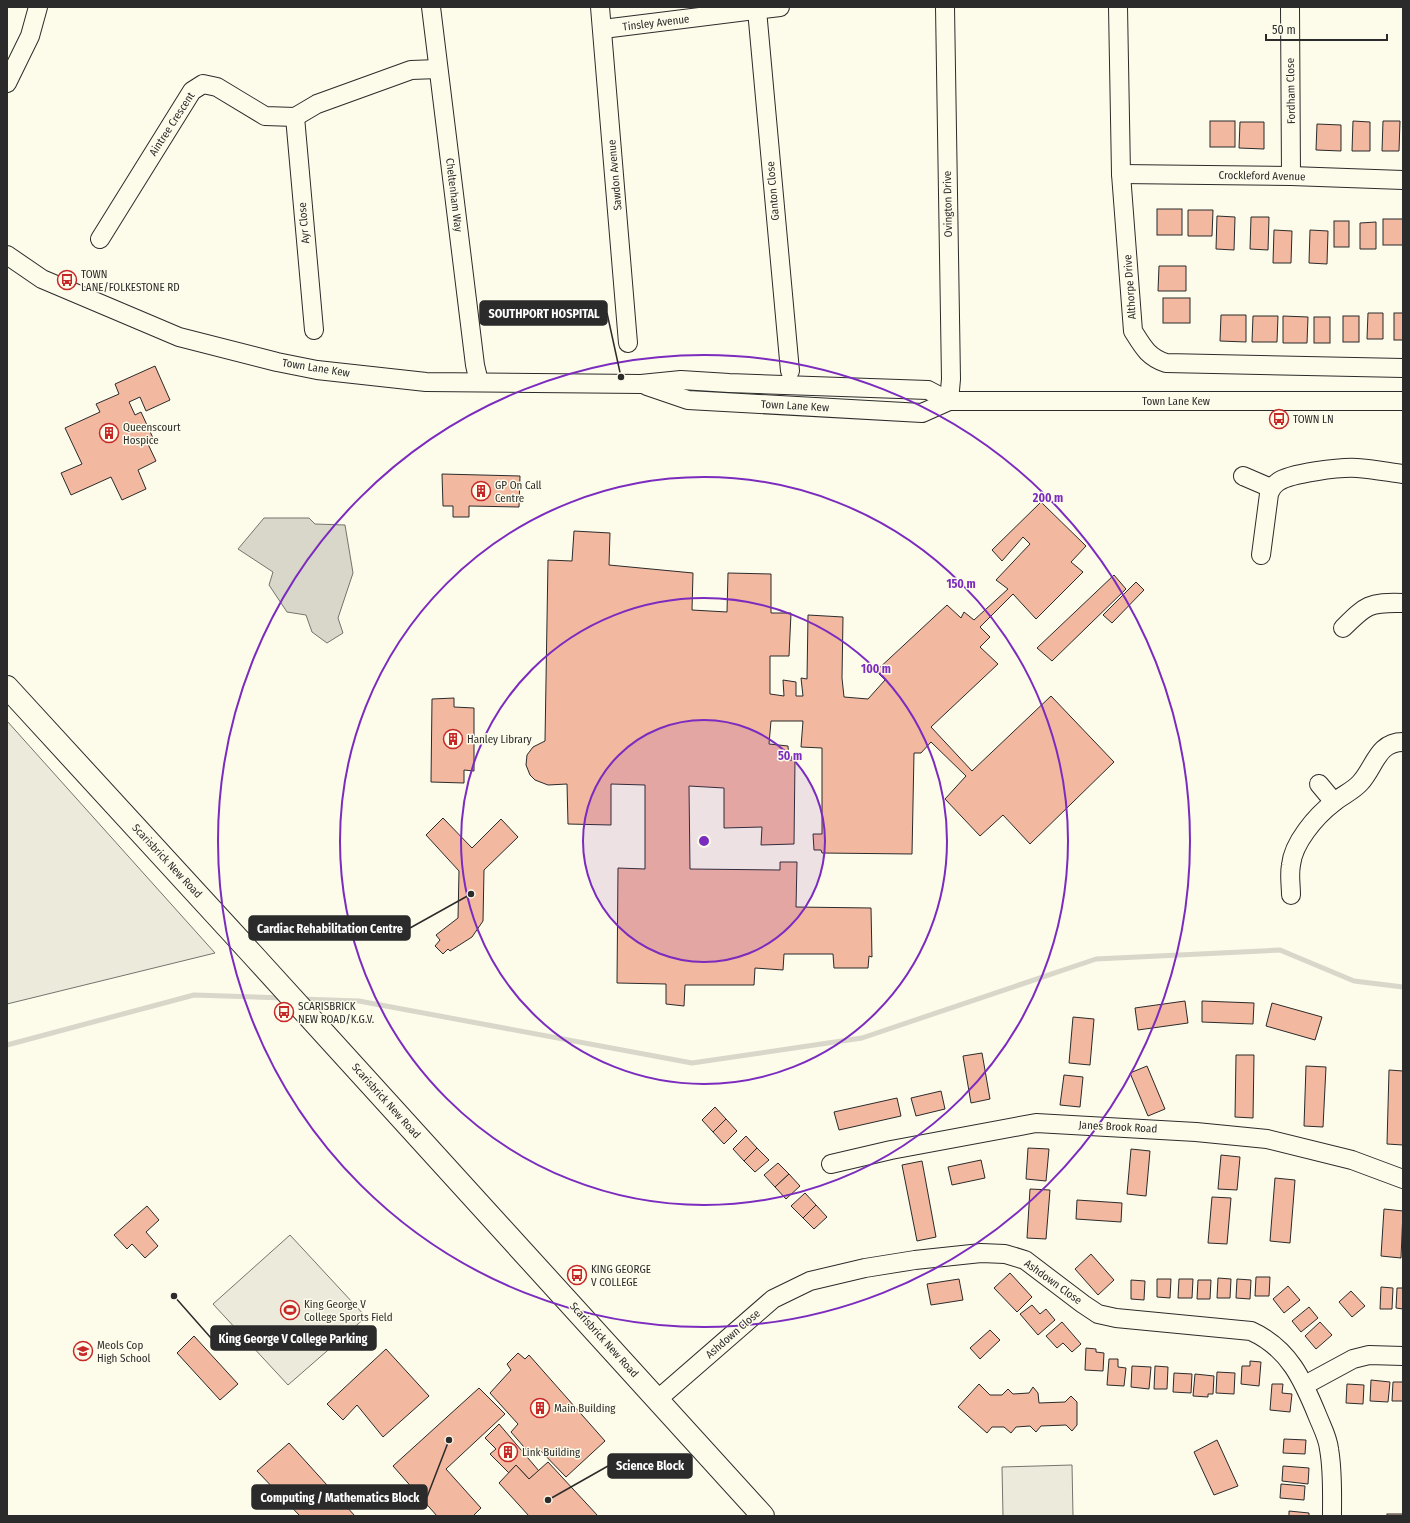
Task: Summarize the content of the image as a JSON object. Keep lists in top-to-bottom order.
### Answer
{
  "streets": {
    "highway": ["Scarisbrick New Road"],
    "street": [
      "Tinsley Avenue",
      "Fordham Close",
      "Aintree Crescent",
      "Sawdon Avenue",
      "Crockleford Avenue",
      "Ganton Close",
      "Cheltenham Way",
      "Ovington Drive",
      "Ayr Close",
      "Althorpe Drive",
      "Town Lane Kew",
      "Janes Brook Road",
      "Ashdown Close"
    ]
  },
  "crossings": [
    ["Tinsley Avenue", "Sawdon Avenue"],
    ["Tinsley Avenue", "Ganton Close"],
    ["Fordham Close", "Crockleford Avenue"],
    ["Aintree Crescent", "Ayr Close"],
    ["Crockleford Avenue", "Althorpe Drive"],
    ["Cheltenham Way", "Town Lane Kew"],
    ["Ovington Drive", "Town Lane Kew"],
    ["Scarisbrick New Road", "Ashdown Close"]
  ],
  "places": {
    "bus stop": [
      "TOWN LANE/FOLKESTONE RD",
      "TOWN LN",
      "SCARISBRICK NEW ROAD/K.G.V.",
      "KING GEORGE V COLLEGE"
    ],
    "other": [
      "SOUTHPORT HOSPITAL",
      "Cardiac Rehabilitation Centre",
      "King George V College Parking",
      "Computing / Mathematics Block",
      "Science Block"
    ],
    "building": [
      "Queenscourt Hospice",
      "GP On Call Centre",
      "Hanley Library",
      "Main Building",
      "Link Building"
    ],
    "sports": ["King George V College Sports Field"],
    "school or university": ["Meols Cop High School"]
  },
  "scale_bar": "50 m",
  "rings": [
    "200 m",
    "150 m",
    "100 m",
    "50 m"
  ]
}
